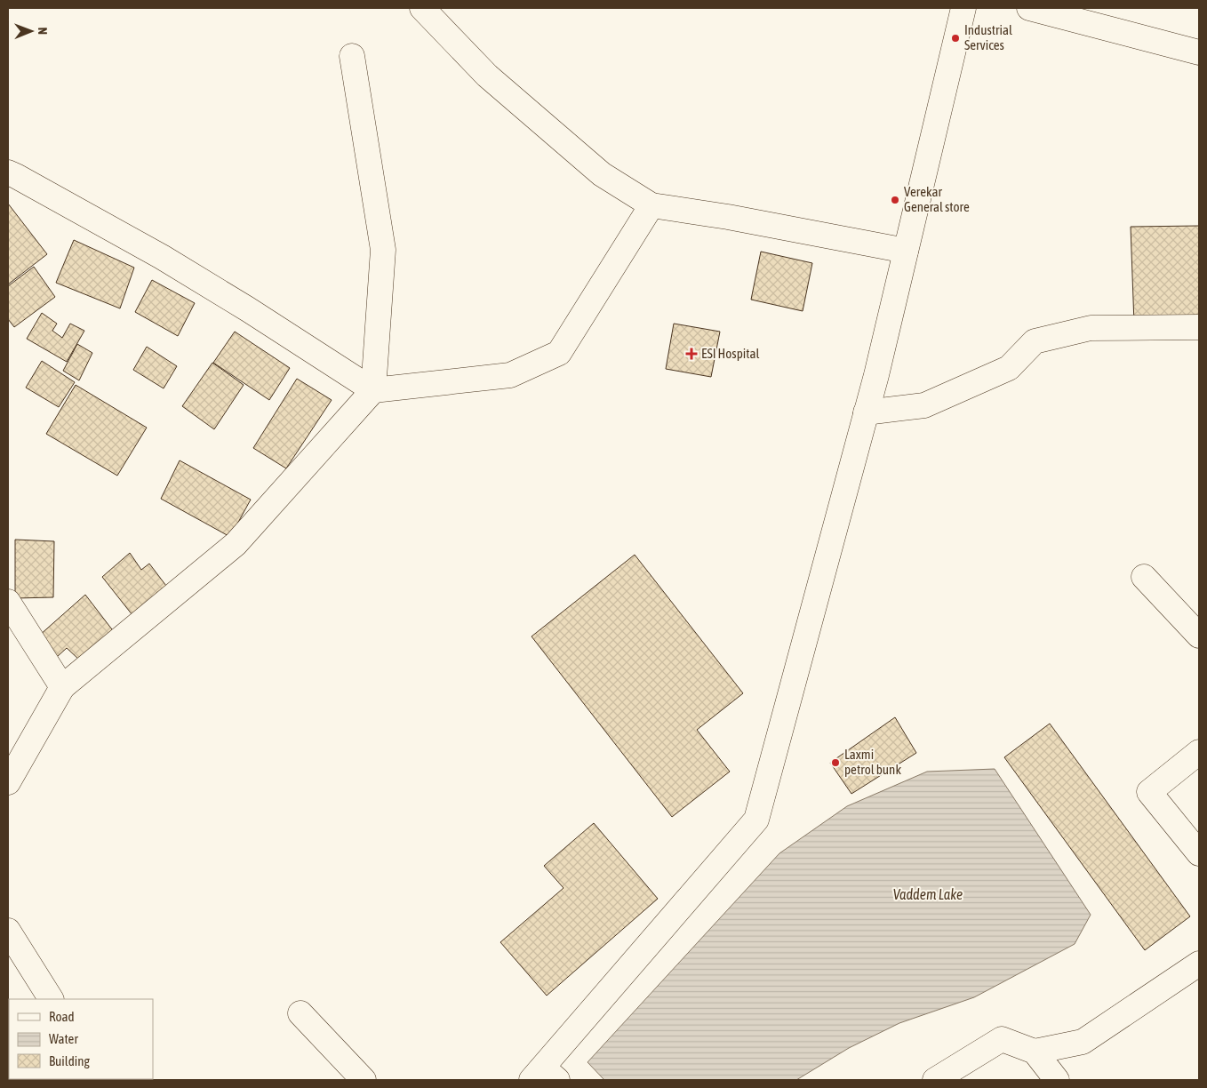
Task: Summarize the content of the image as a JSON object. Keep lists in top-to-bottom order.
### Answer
{
  "water": ["Vaddem Lake"],
  "places": {
    "other": ["Industrial Services", "Verekar General store", "Laxmi petrol bunk"],
    "health": ["ESI Hospital"]
  },
  "legend": ["Road", "Water", "Building"],
  "north": "right"
}
